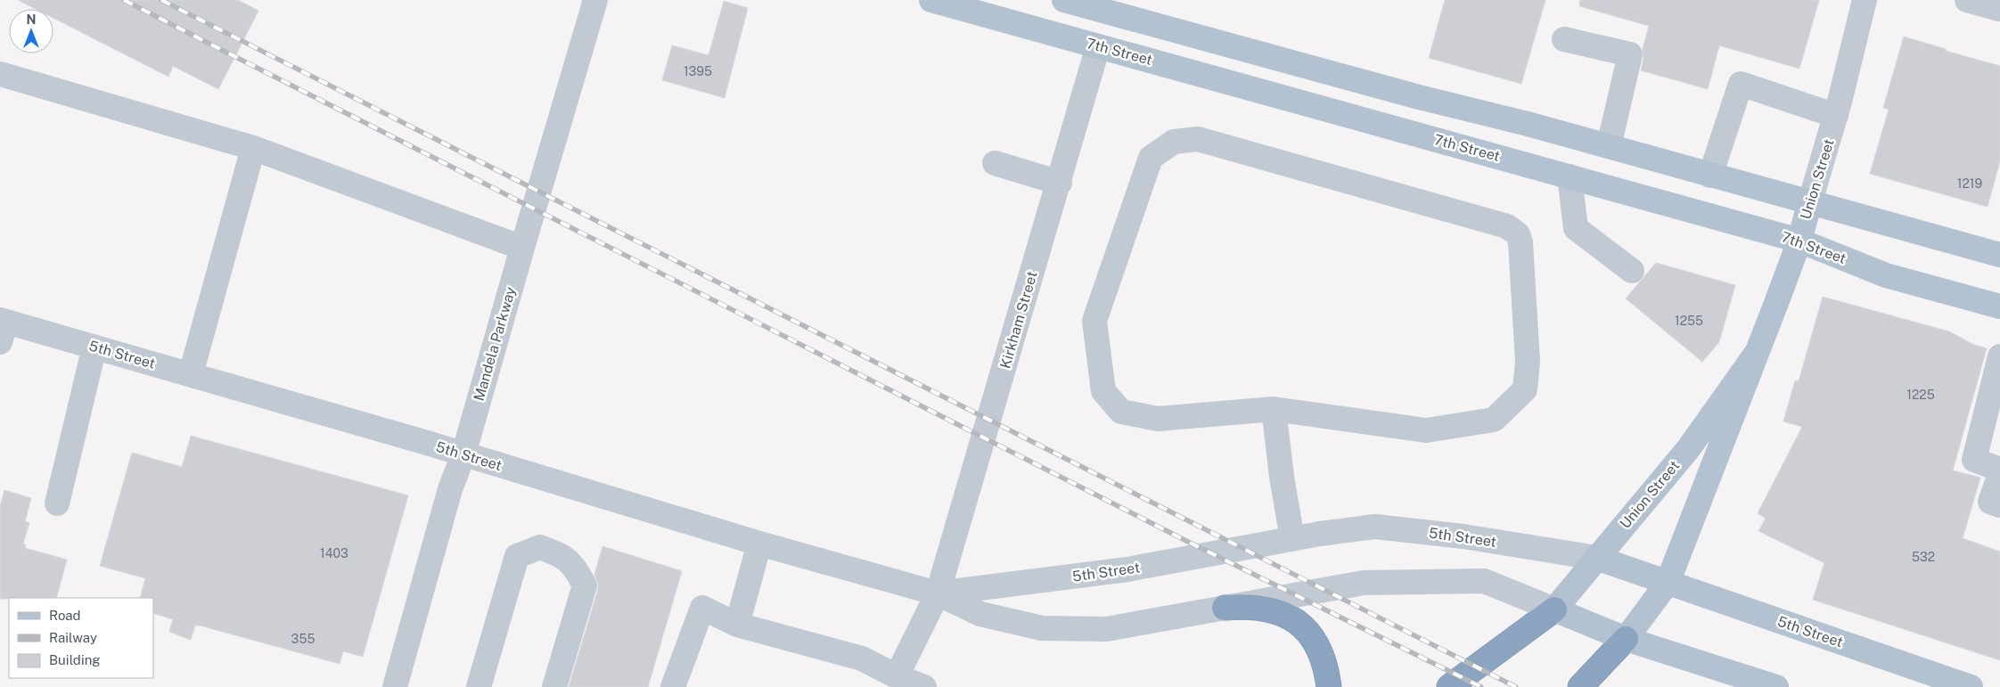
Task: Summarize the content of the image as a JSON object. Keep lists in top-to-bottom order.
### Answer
{
  "streets": {
    "main road": ["7th Street", "Union Street", "5th Street"],
    "street": ["Kirkham Street", "Mandela Parkway"]
  },
  "crossings": [
    ["7th Street", "Union Street"],
    ["7th Street", "Kirkham Street"],
    ["Union Street", "5th Street"],
    ["Kirkham Street", "5th Street"],
    ["Mandela Parkway", "5th Street"]
  ],
  "house_numbers": [
    "1395",
    "1219",
    "1255",
    "1225",
    "1403",
    "532",
    "355"
  ],
  "legend": ["Road", "Railway", "Building"],
  "north": "top"
}
